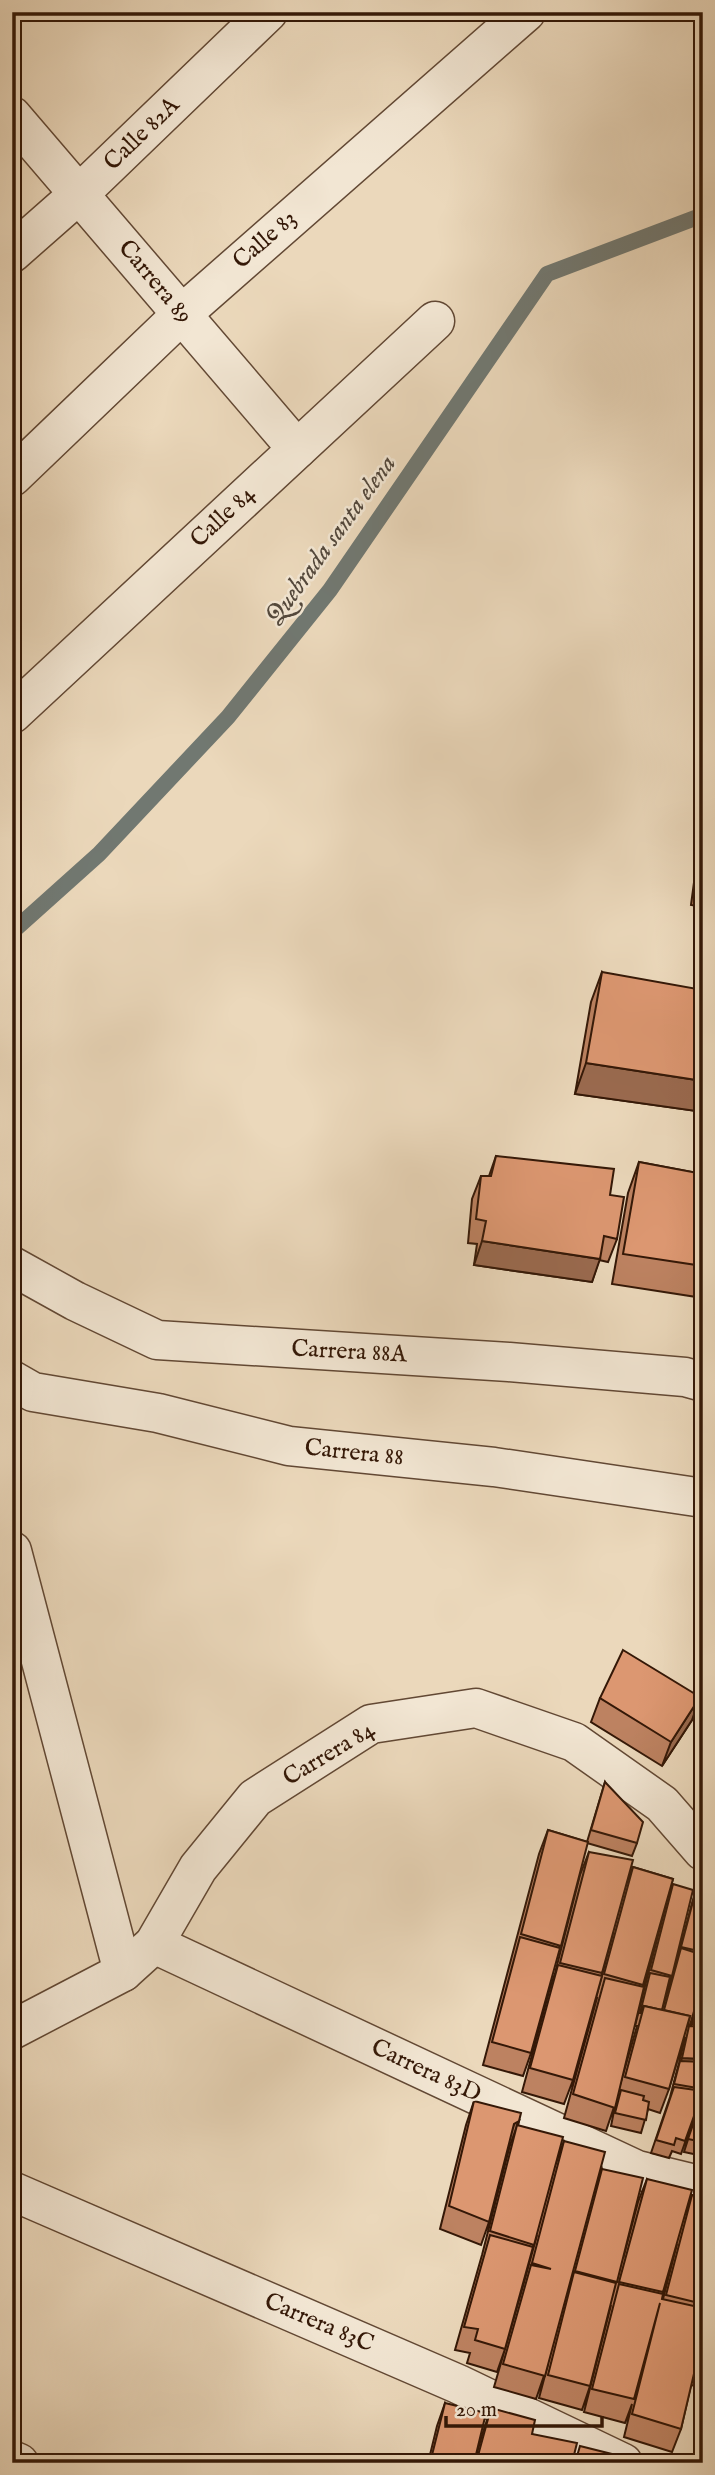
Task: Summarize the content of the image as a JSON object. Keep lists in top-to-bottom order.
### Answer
{
  "streets": {
    "street": [
      "Calle 82A",
      "Calle 83",
      "Carrera 89",
      "Calle 84",
      "Carrera 88A",
      "Carrera 88",
      "Carrera 84",
      "Carrera 83D",
      "Carrera 83C"
    ]
  },
  "crossings": [
    ["Calle 82A", "Carrera 89"],
    ["Calle 83", "Carrera 89"],
    ["Carrera 89", "Calle 84"],
    ["Carrera 84", "Carrera 83D"]
  ],
  "water": ["Quebrada santa elena"],
  "scale_bar": "20 m"
}
